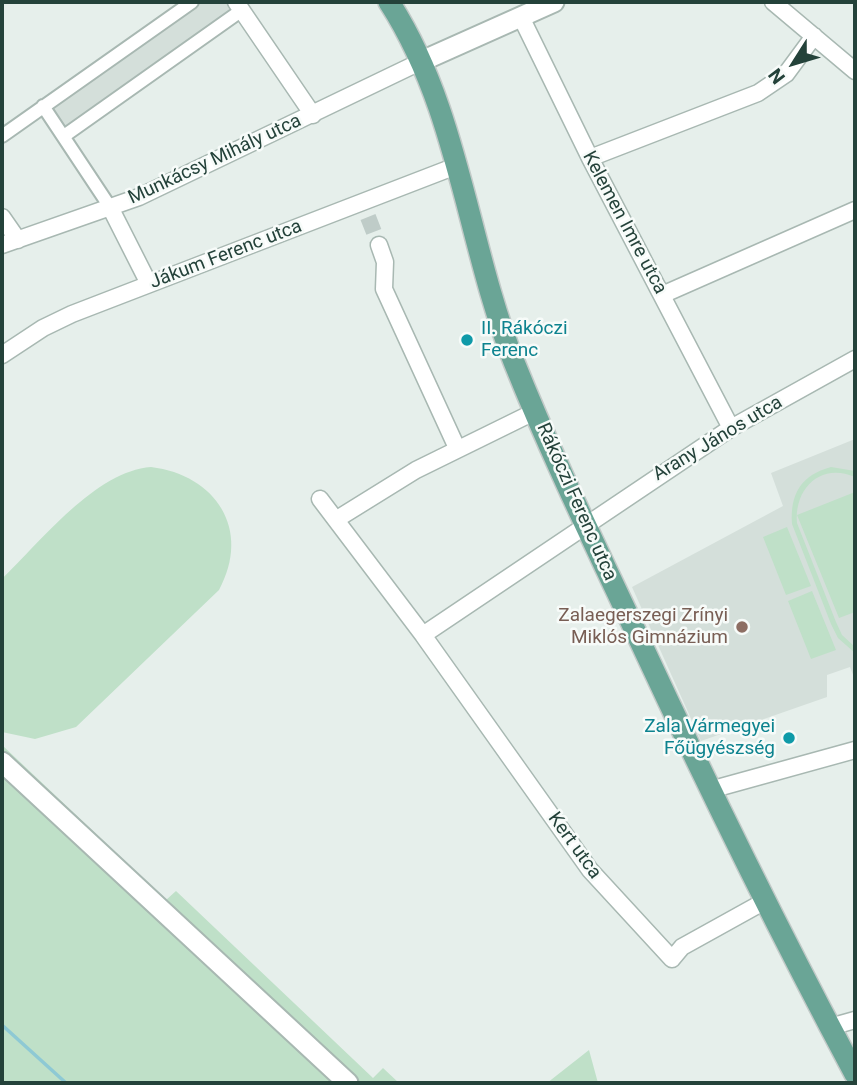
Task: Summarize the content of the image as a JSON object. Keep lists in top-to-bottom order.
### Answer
{
  "streets": {
    "main road": ["Rákóczi Ferenc utca"],
    "street": [
      "Munkácsy Mihály utca",
      "Kelemen Imre utca",
      "Jákum Ferenc utca",
      "Arany János utca",
      "Kert utca"
    ]
  },
  "crossings": [
    ["Munkácsy Mihály utca", "Rákóczi Ferenc utca"],
    ["Kelemen Imre utca", "Arany János utca"],
    ["Jákum Ferenc utca", "Rákóczi Ferenc utca"],
    ["Arany János utca", "Rákóczi Ferenc utca"],
    ["Rákóczi Ferenc utca", "Kert utca"]
  ],
  "places": ["II. Rákóczi Ferenc", "Zalaegerszegi Zrínyi Miklós Gimnázium", "Zala Vármegyei Főügyészség"],
  "north": "bottom left"
}
